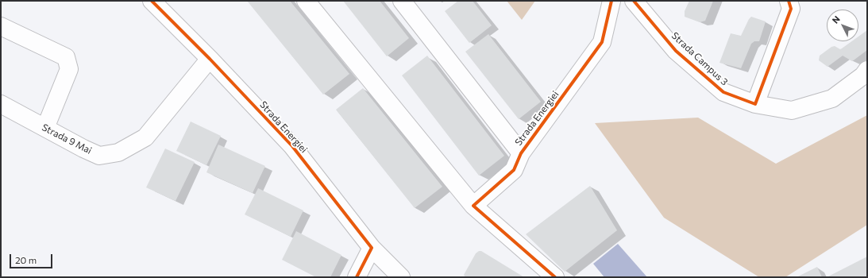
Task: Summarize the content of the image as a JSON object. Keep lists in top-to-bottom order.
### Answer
{
  "streets": {
    "street": ["Strada Campus 3", "Strada Energiei", "Strada 9 Mai"]
  },
  "crossings": [
    ["Strada Energiei", "Strada 9 Mai"]
  ],
  "scale_bar": "20 m",
  "north": "top left"
}
